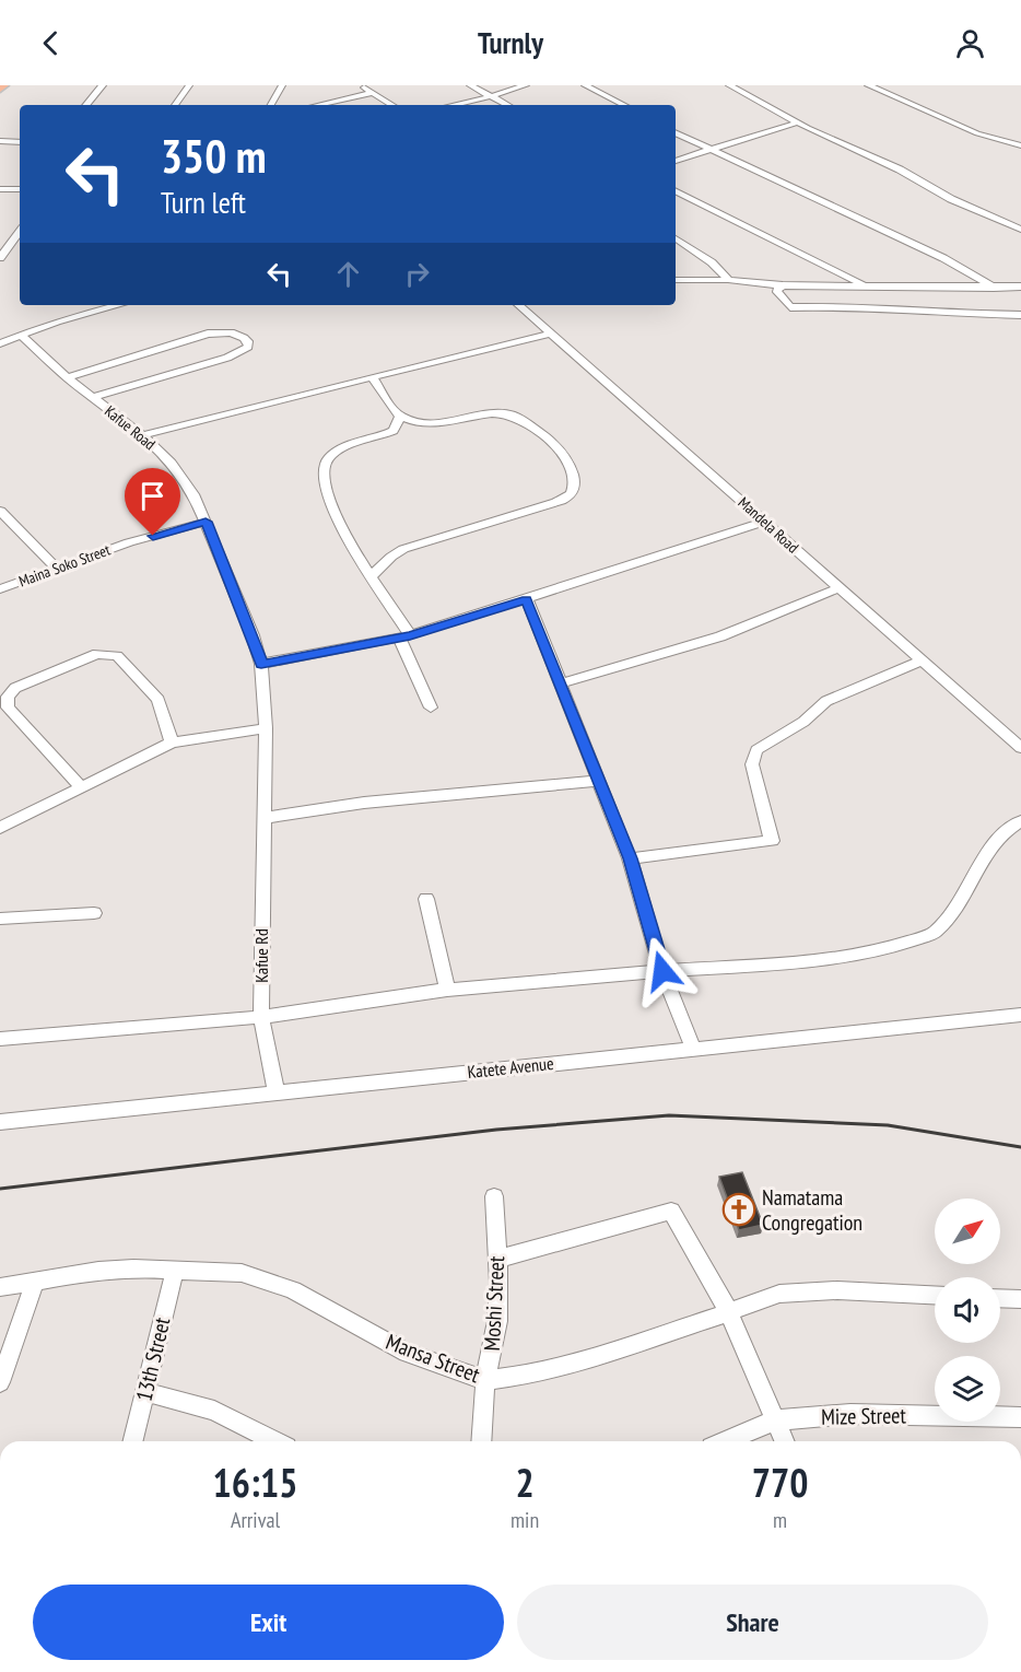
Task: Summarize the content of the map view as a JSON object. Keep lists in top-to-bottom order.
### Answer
{
  "streets": {
    "street": [
      "Kafue Road",
      "Mandela Road",
      "Maina Soko Street",
      "Kafue Rd",
      "Katete Avenue",
      "Moshi Street",
      "Mansa Street",
      "13th Street",
      "Mize Street"
    ]
  },
  "crossings": [
    ["Kafue Road", "Maina Soko Street"],
    ["Kafue Road", "Kafue Rd"],
    ["Kafue Rd", "Katete Avenue"],
    ["Moshi Street", "Mansa Street"],
    ["Mansa Street", "13th Street"]
  ],
  "places": {
    "church": ["Namatama Congregation"]
  },
  "north": "top right",
  "page": {
    "header": "Turnly",
    "turn": ["350 m", "Turn left"],
    "eta": [
      "16:15",
      "Arrival",
      "2",
      "min",
      "770",
      "m"
    ],
    "buttons": ["Exit", "Share"]
  }
}
